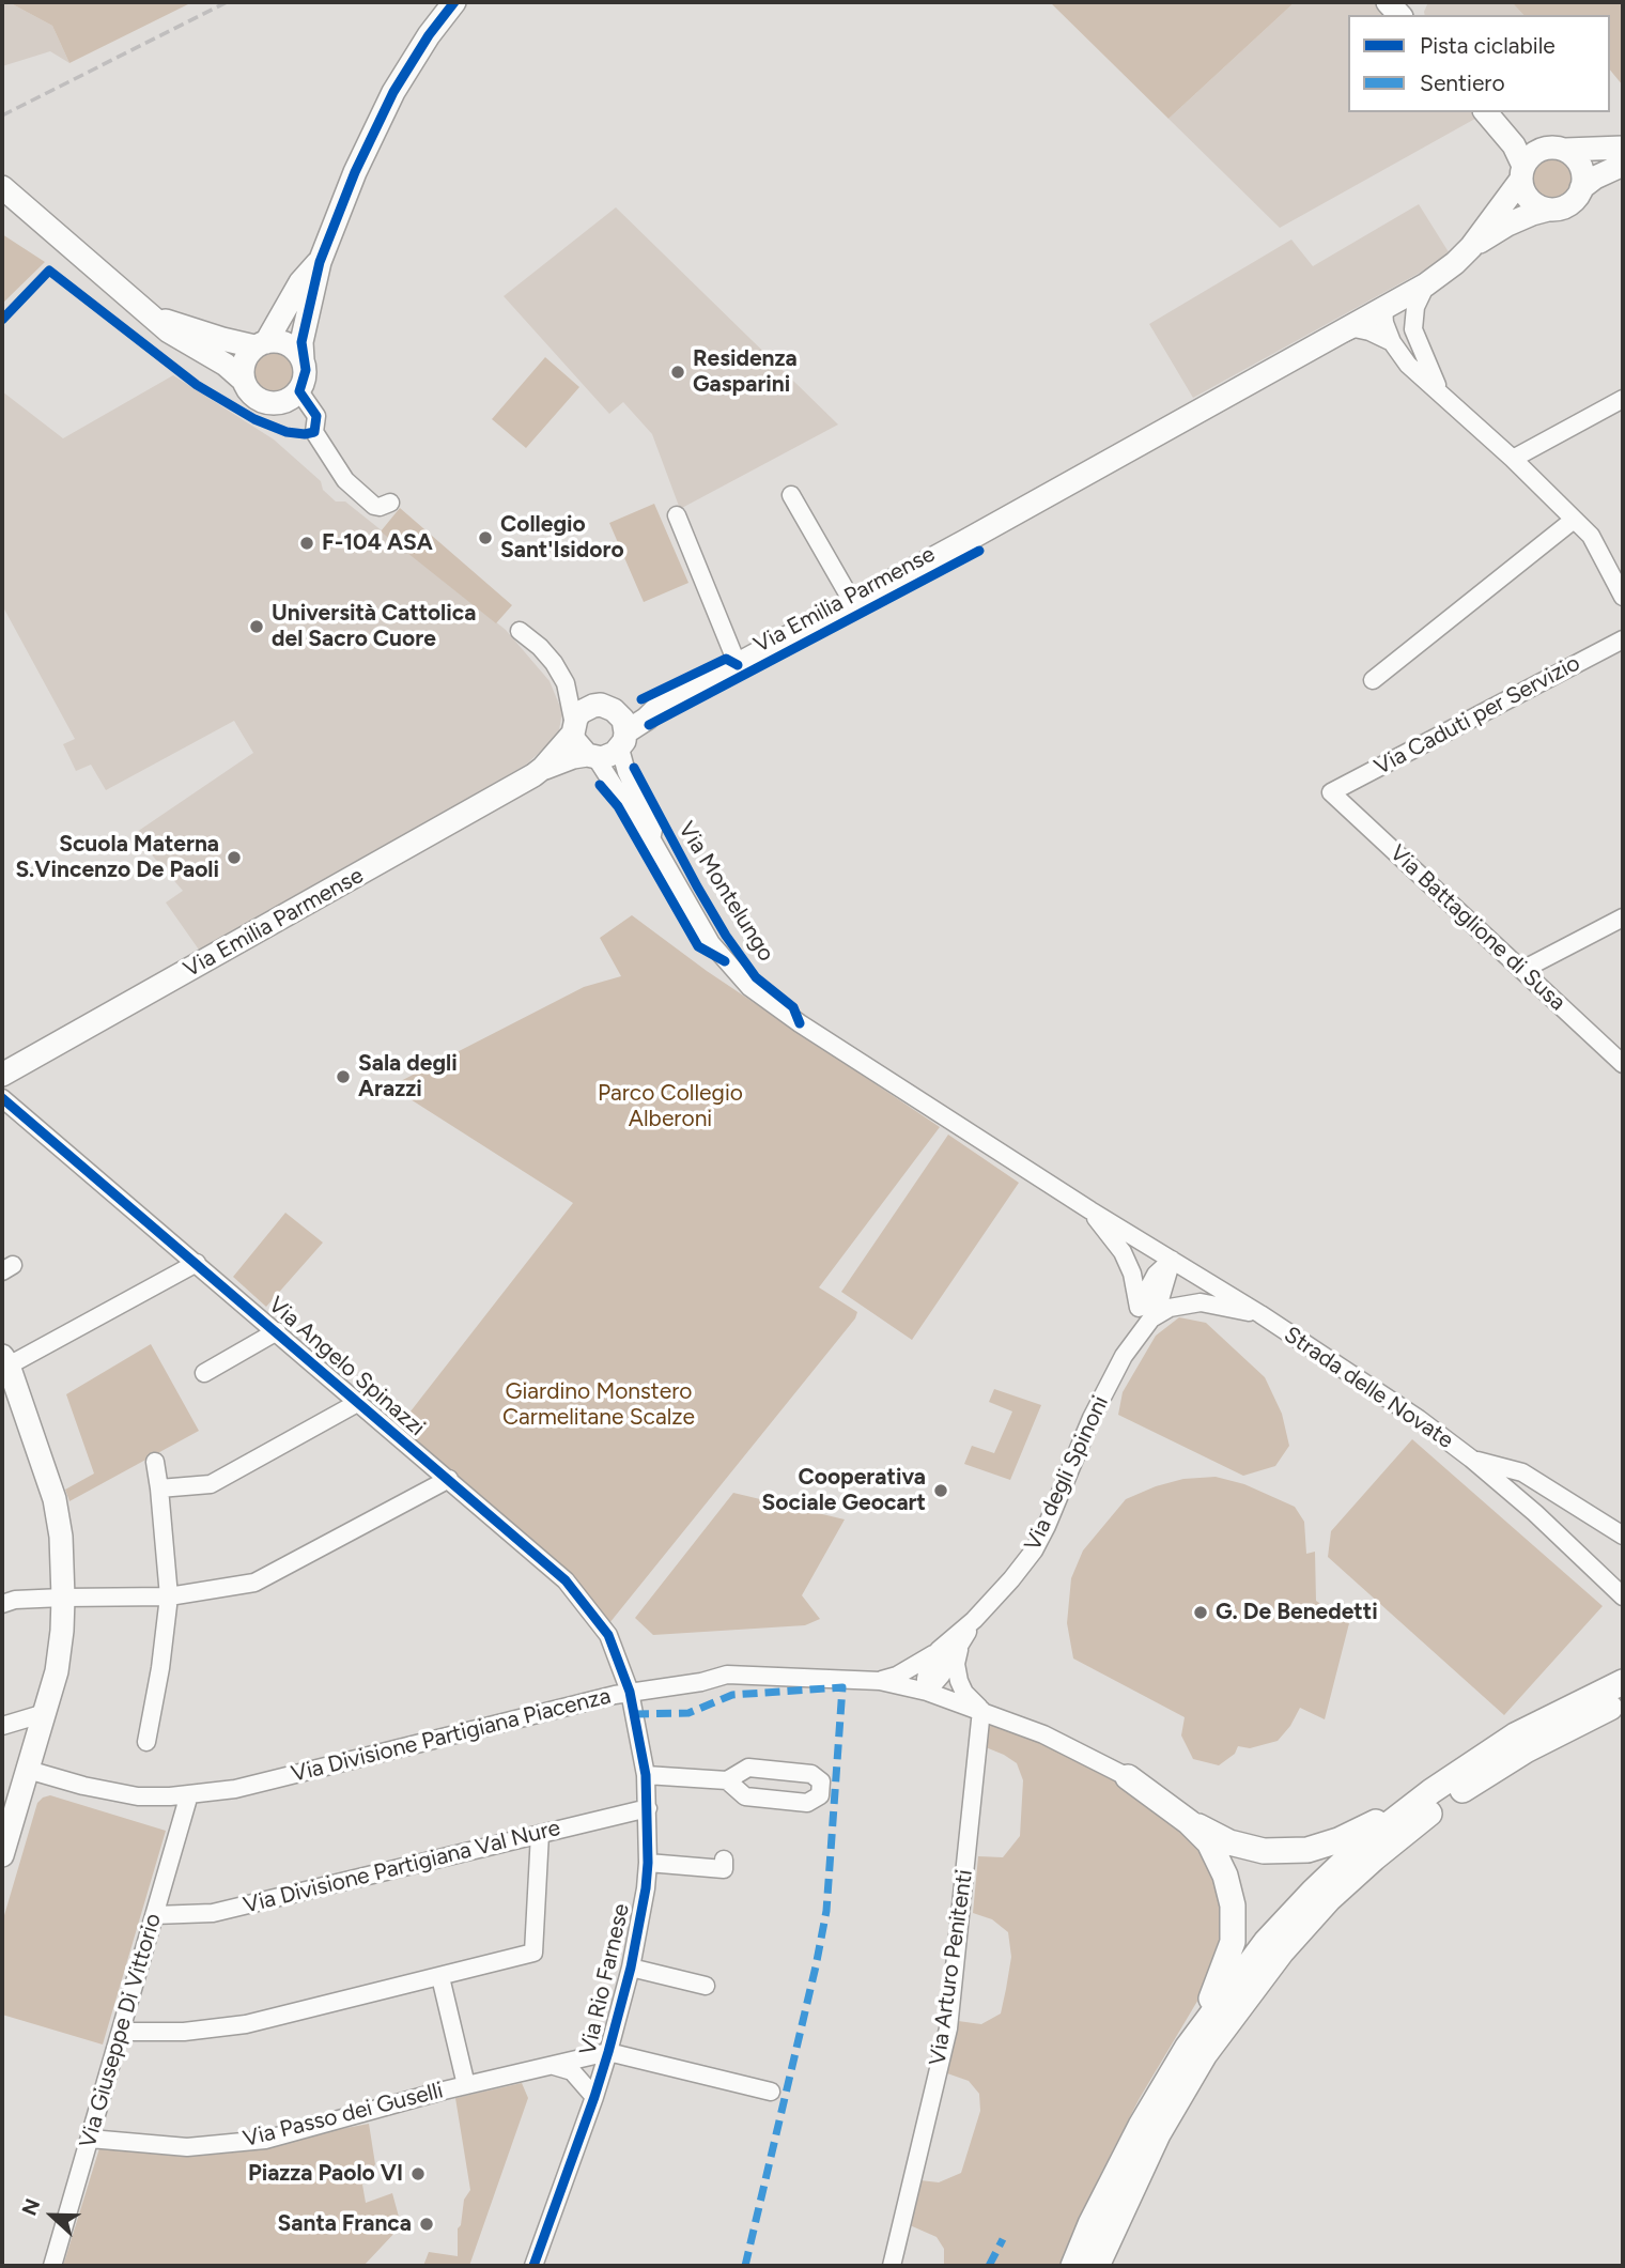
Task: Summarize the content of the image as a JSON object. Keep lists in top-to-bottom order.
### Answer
{
  "streets": {
    "main road": ["Via Emilia Parmense"],
    "street": [
      "Via Caduti per Servizio",
      "Via Montelungo",
      "Via Battaglione di Susa",
      "Via Angelo Spinazzi",
      "Strada delle Novate",
      "Via degli Spinoni",
      "Via Divisione Partigiana Piacenza",
      "Via Divisione Partigiana Val Nure",
      "Via Arturo Penitenti",
      "Via Rio Farnese",
      "Via Giuseppe Di Vittorio",
      "Via Passo dei Guselli"
    ]
  },
  "crossings": [
    ["Via Emilia Parmense", "Via Montelungo"],
    ["Via Caduti per Servizio", "Via Battaglione di Susa"],
    ["Via Montelungo", "Strada delle Novate"],
    ["Via Angelo Spinazzi", "Via Divisione Partigiana Piacenza"],
    ["Via Angelo Spinazzi", "Via Rio Farnese"],
    ["Strada delle Novate", "Via degli Spinoni"],
    ["Via degli Spinoni", "Via Divisione Partigiana Piacenza"],
    ["Via Divisione Partigiana Piacenza", "Via Arturo Penitenti"],
    ["Via Divisione Partigiana Piacenza", "Via Rio Farnese"],
    ["Via Divisione Partigiana Piacenza", "Via Giuseppe Di Vittorio"],
    ["Via Divisione Partigiana Val Nure", "Via Rio Farnese"],
    ["Via Divisione Partigiana Val Nure", "Via Giuseppe Di Vittorio"],
    ["Via Rio Farnese", "Via Passo dei Guselli"],
    ["Via Giuseppe Di Vittorio", "Via Passo dei Guselli"]
  ],
  "parks": ["Parco Collegio Alberoni", "Giardino Monstero Carmelitane Scalze"],
  "places": [
    "Residenza Gasparini",
    "Collegio Sant'Isidoro",
    "F-104 ASA",
    "Università Cattolica del Sacro Cuore",
    "Scuola Materna S.Vincenzo De Paoli",
    "Sala degli Arazzi",
    "Cooperativa Sociale Geocart",
    "G. De Benedetti",
    "Piazza Paolo VI",
    "Santa Franca"
  ],
  "legend": ["Pista ciclabile", "Sentiero"],
  "north": "left"
}
